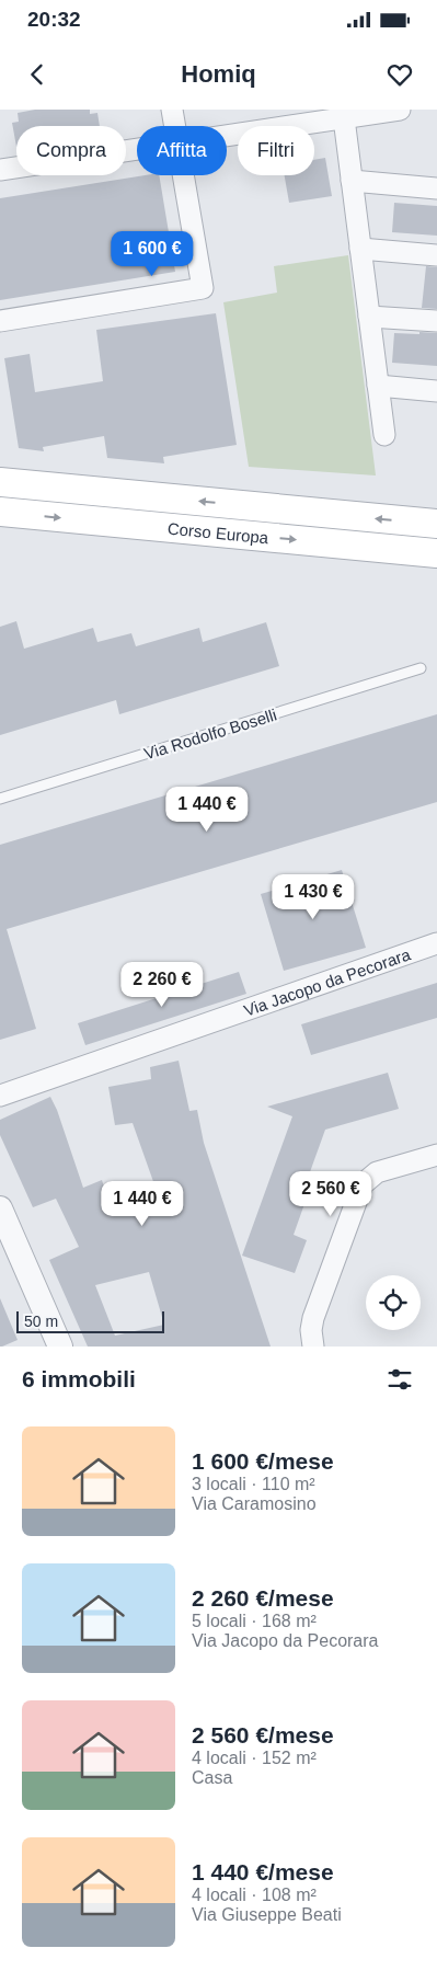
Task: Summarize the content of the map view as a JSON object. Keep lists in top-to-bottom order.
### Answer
{
  "streets": {
    "main road": ["Corso Europa"],
    "street": ["Via Jacopo da Pecorara"],
    "lane": ["Via Rodolfo Boselli"]
  },
  "scale_bar": "50 m",
  "page": {
    "status": "20:32",
    "header": "Homiq",
    "chip": ["Compra", "Affitta", "Filtri"],
    "price": [
      "1 600 €",
      "1 440 €",
      "1 430 €",
      "2 260 €",
      "2 560 €",
      "1 440 €"
    ],
    "scale": "50 m",
    "heading": "6 immobili",
    "list": [
      {
        "name": "1 600 €/mese",
        "note": "3 locali · 110 m² · Via Caramosino"
      },
      {
        "name": "2 260 €/mese",
        "note": "5 locali · 168 m² · Via Jacopo da Pecorara"
      },
      {
        "name": "2 560 €/mese",
        "note": "4 locali · 152 m² · Casa"
      },
      {
        "name": "1 440 €/mese",
        "note": "4 locali · 108 m² · Via Giuseppe Beati"
      }
    ]
  }
}
